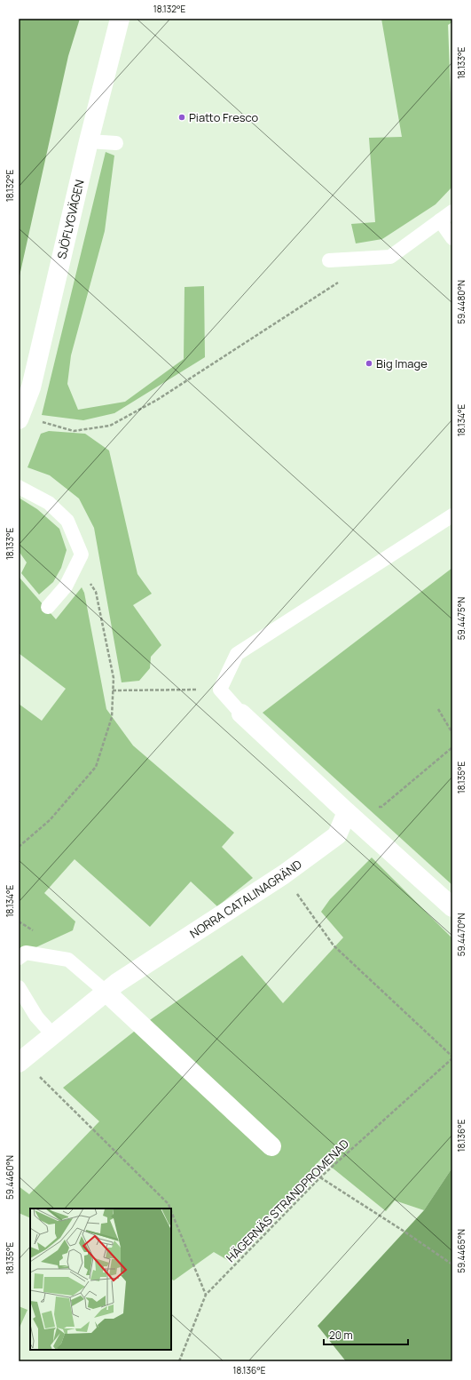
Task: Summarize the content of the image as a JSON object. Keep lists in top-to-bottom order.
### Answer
{
  "streets": {
    "street": ["SJÖFLYGVÄGEN", "NORRA CATALINAGRÄND"],
    "path": ["HÄGERNÄS STRANDPROMENAD"]
  },
  "places": ["Piatto Fresco", "Big Image"],
  "scale_bar": "20 m",
  "coordinates": [
    "18.132°E",
    "18.133°E",
    "59.4480°N",
    "18.134°E",
    "59.4475°N",
    "18.135°E",
    "59.4470°N",
    "18.136°E",
    "59.4460°N",
    "59.4465°N"
  ]
}
